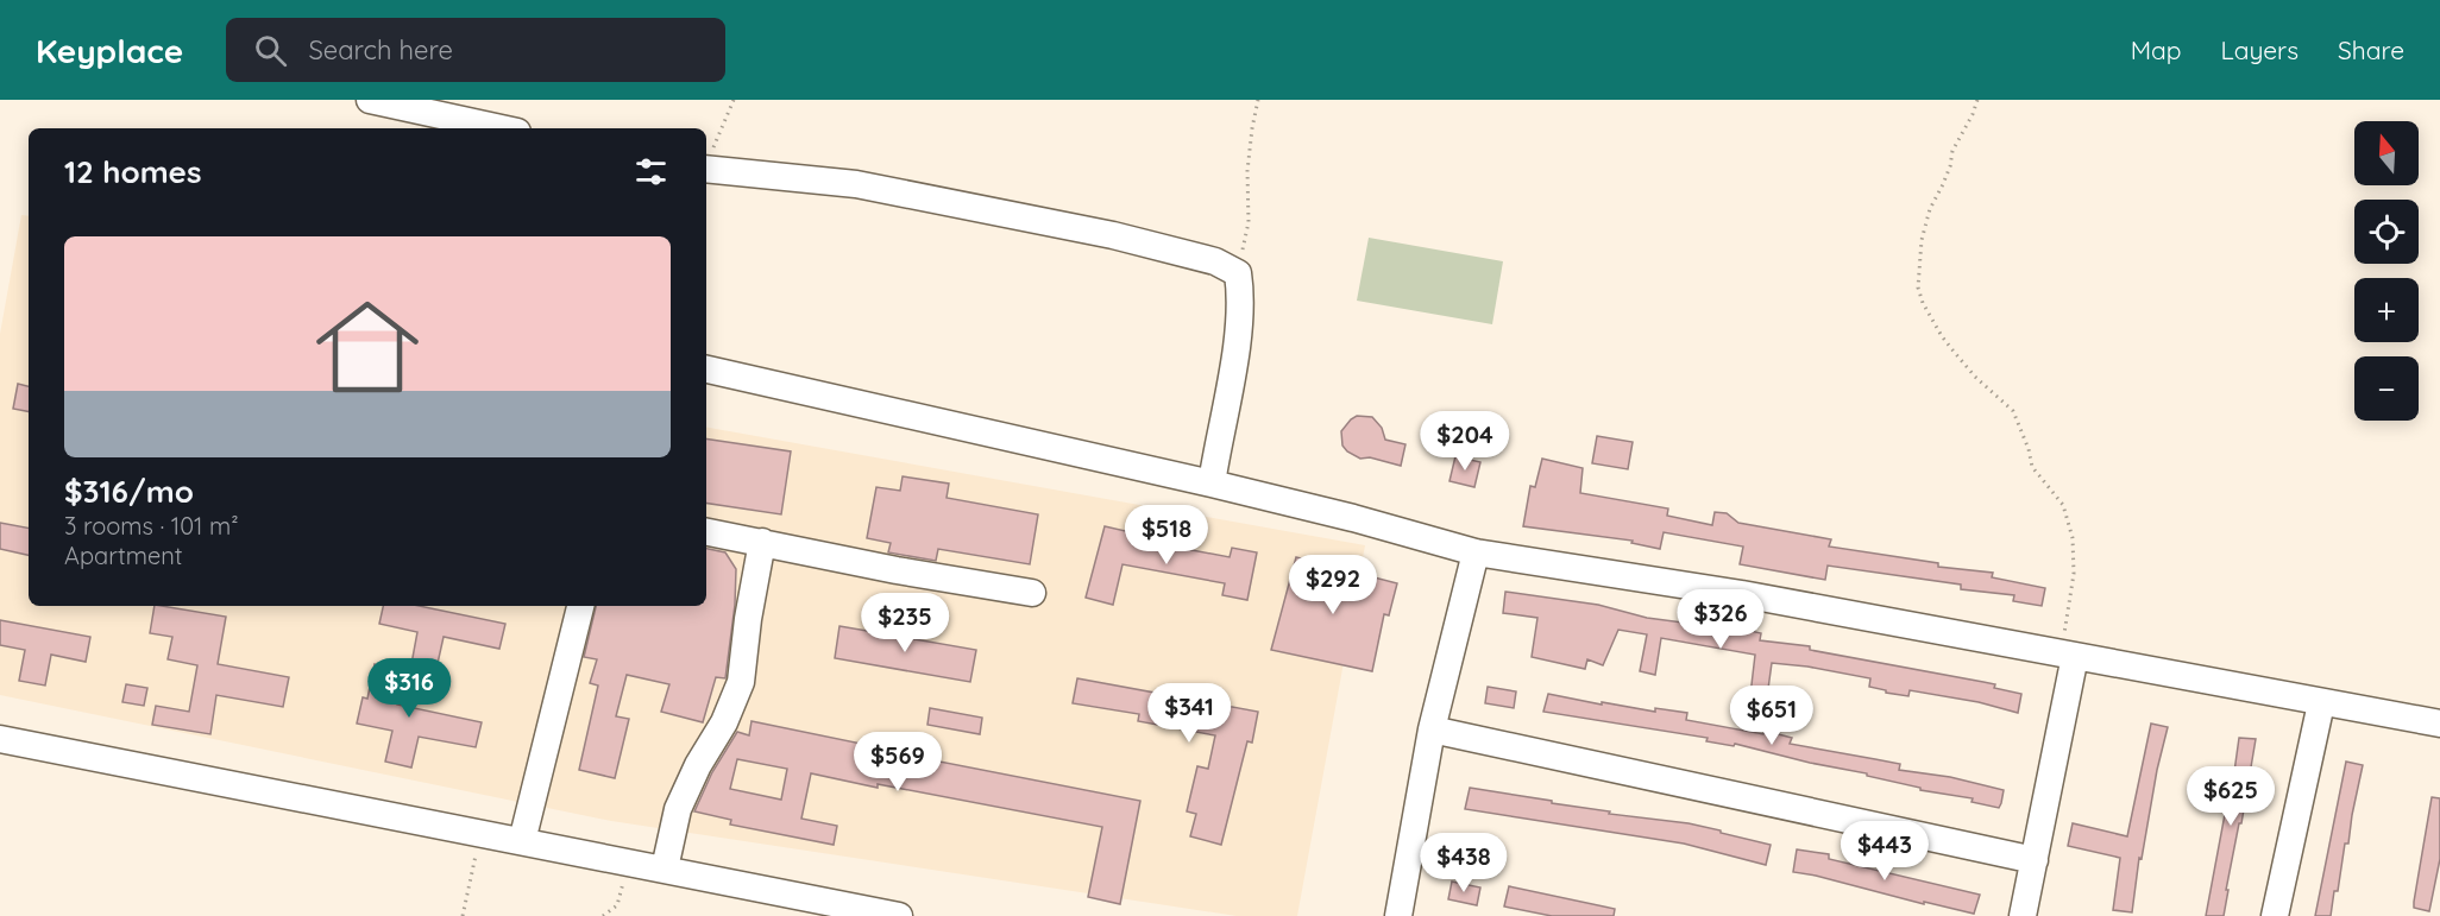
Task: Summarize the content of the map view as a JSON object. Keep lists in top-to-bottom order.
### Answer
{
  "north": "top",
  "page": {
    "header": "Keyplace",
    "search": "Search here",
    "nav": ["Map", "Layers", "Share"],
    "map_buttons": ["+", "−"],
    "heading": "12 homes",
    "list": [
      {
        "name": "$316/mo",
        "note": "3 rooms · 101 m² · Apartment"
      }
    ],
    "price": [
      "$204",
      "$518",
      "$292",
      "$326",
      "$235",
      "$316",
      "$341",
      "$651",
      "$569",
      "$625",
      "$443",
      "$438"
    ]
  }
}
